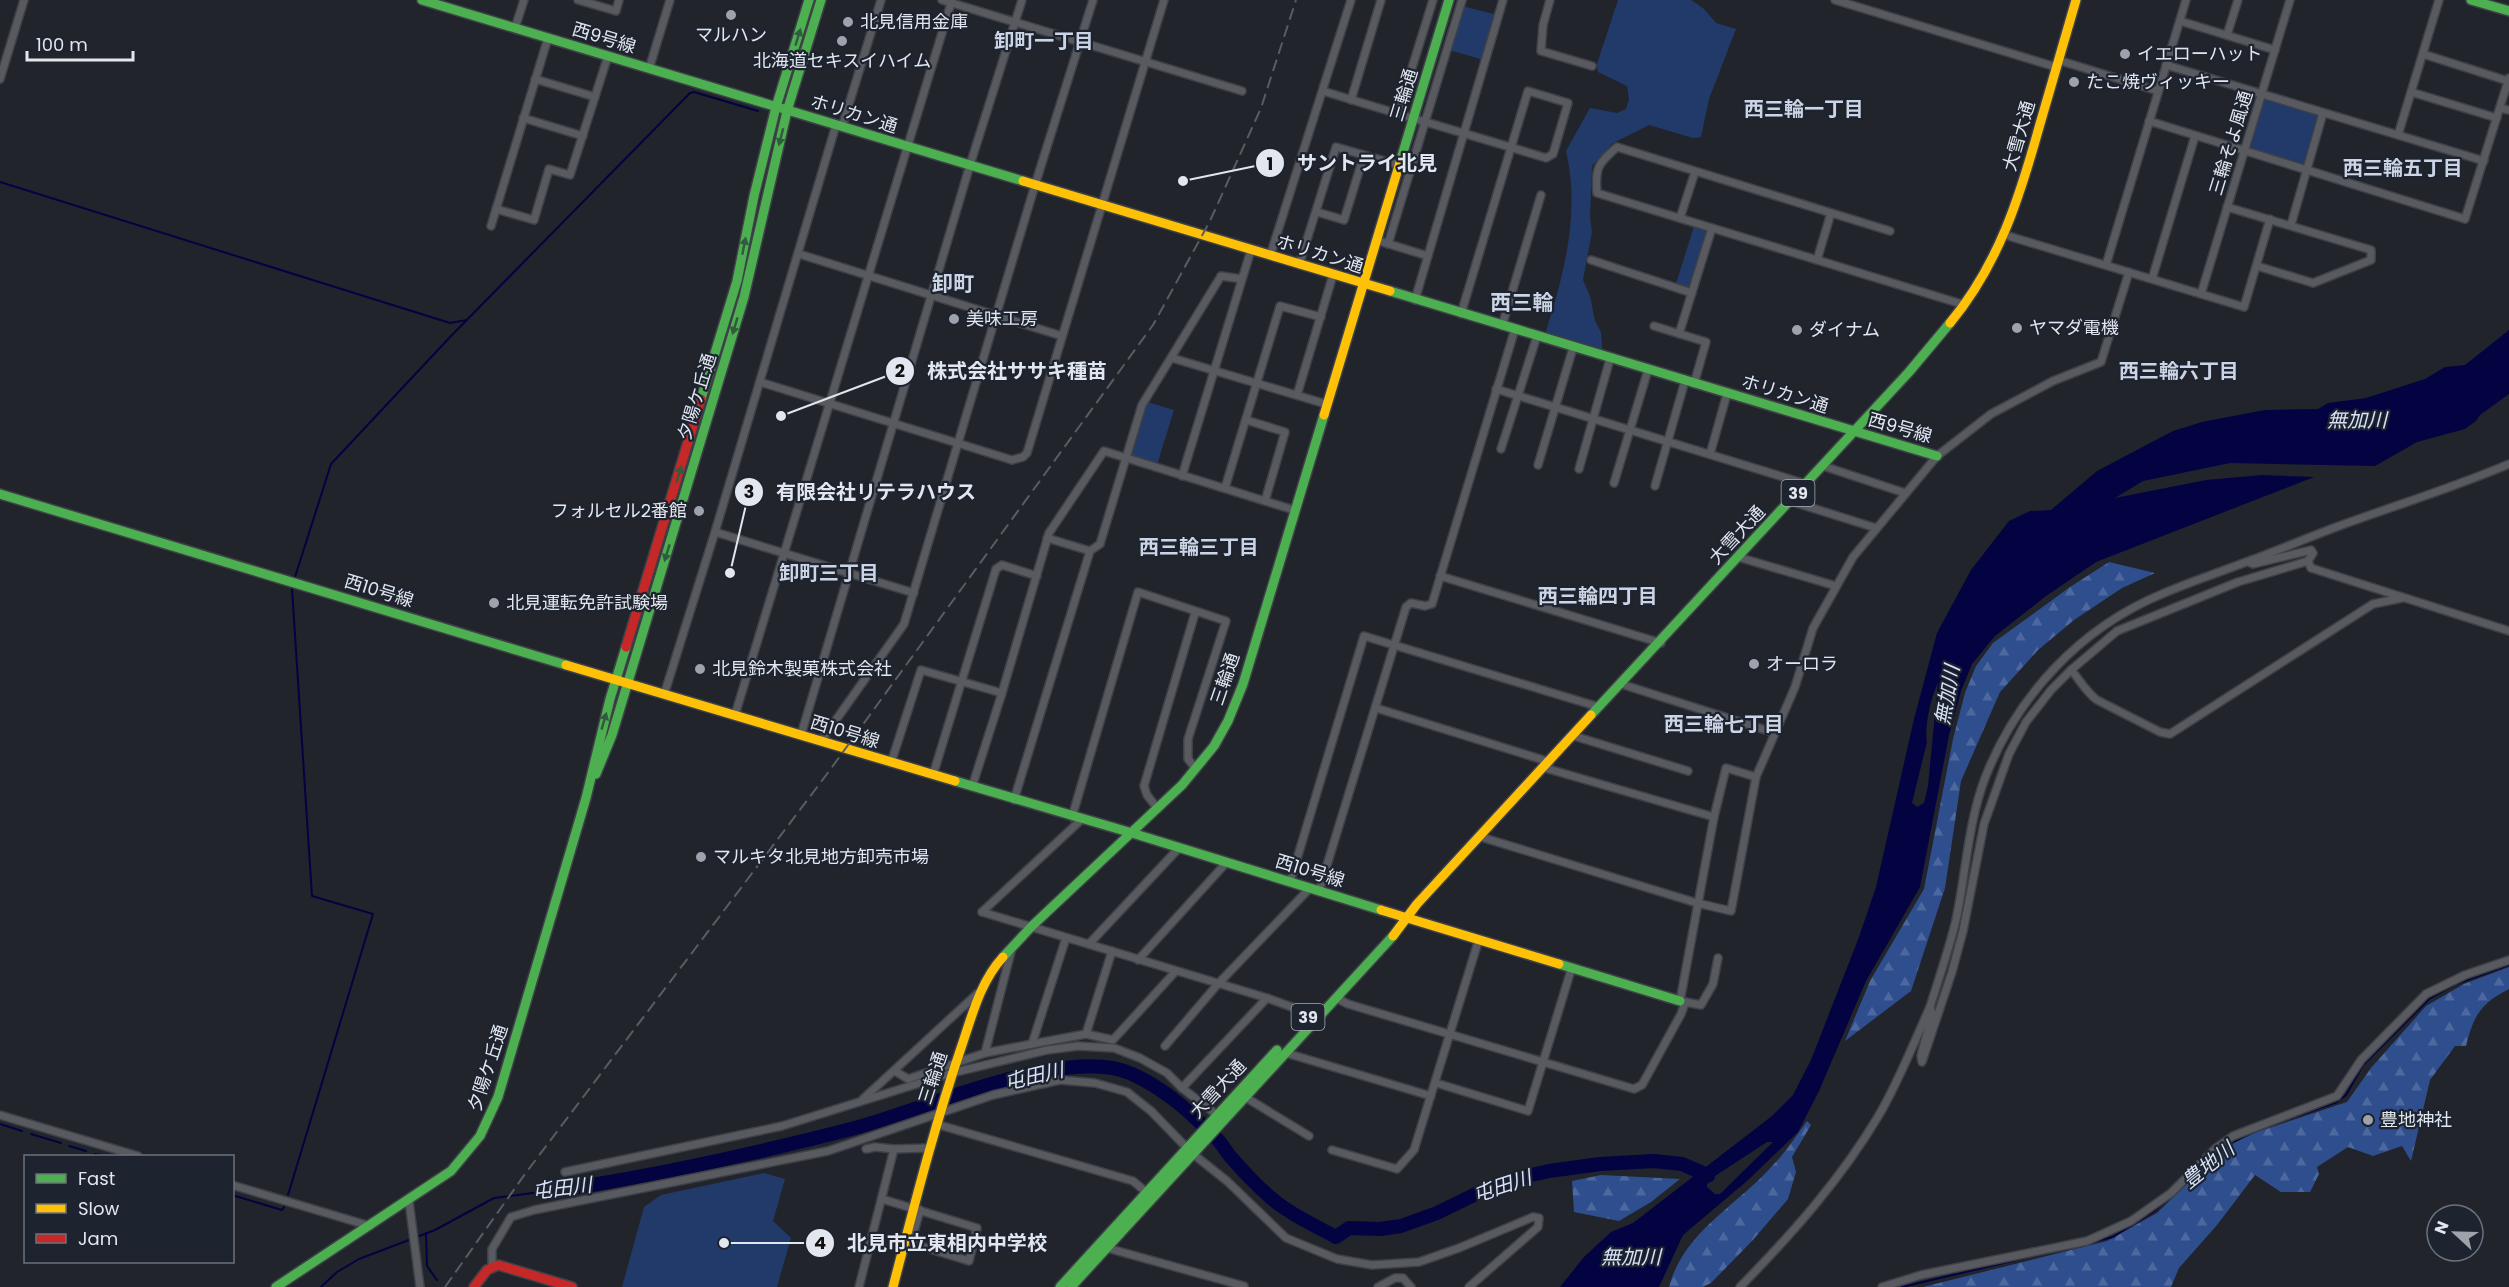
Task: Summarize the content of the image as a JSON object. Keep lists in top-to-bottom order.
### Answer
{
  "streets": {
    "main road": [
      "西9号線",
      "三輪通",
      "ホリカン通",
      "大雪大通",
      "夕陽ケ丘通",
      "39",
      "西10号線"
    ],
    "street": ["三輪そよ風通"]
  },
  "crossings": [
    ["西9号線", "ホリカン通"],
    ["西9号線", "大雪大通"],
    ["西9号線", "夕陽ケ丘通"],
    ["三輪通", "ホリカン通"],
    ["三輪通", "西10号線"],
    ["ホリカン通", "大雪大通"],
    ["ホリカン通", "夕陽ケ丘通"],
    ["大雪大通", "西10号線"],
    ["夕陽ケ丘通", "西10号線"]
  ],
  "districts": [
    "卸町一丁目",
    "西三輪一丁目",
    "西三輪五丁目",
    "卸町",
    "西三輪",
    "西三輪六丁目",
    "西三輪三丁目",
    "卸町三丁目",
    "西三輪四丁目",
    "西三輪七丁目"
  ],
  "water": ["無加川", "屯田川", "豊地川"],
  "places": [
    "マルハン",
    "北見信用金庫",
    "北海道セキスイハイム",
    "イエローハット",
    "たこ焼ヴィッキー",
    "サントライ北見",
    "美味工房",
    "ヤマダ電機",
    "ダイナム",
    "株式会社ササキ種苗",
    "フォルセル2番館",
    "有限会社リテラハウス",
    "北見運転免許試験場",
    "オーロラ",
    "北見鈴木製菓株式会社",
    "マルキタ北見地方卸売市場",
    "豊地神社",
    "北見市立東相内中学校"
  ],
  "legend": ["Fast", "Slow", "Jam"],
  "scale_bar": "100 m",
  "north": "left"
}
